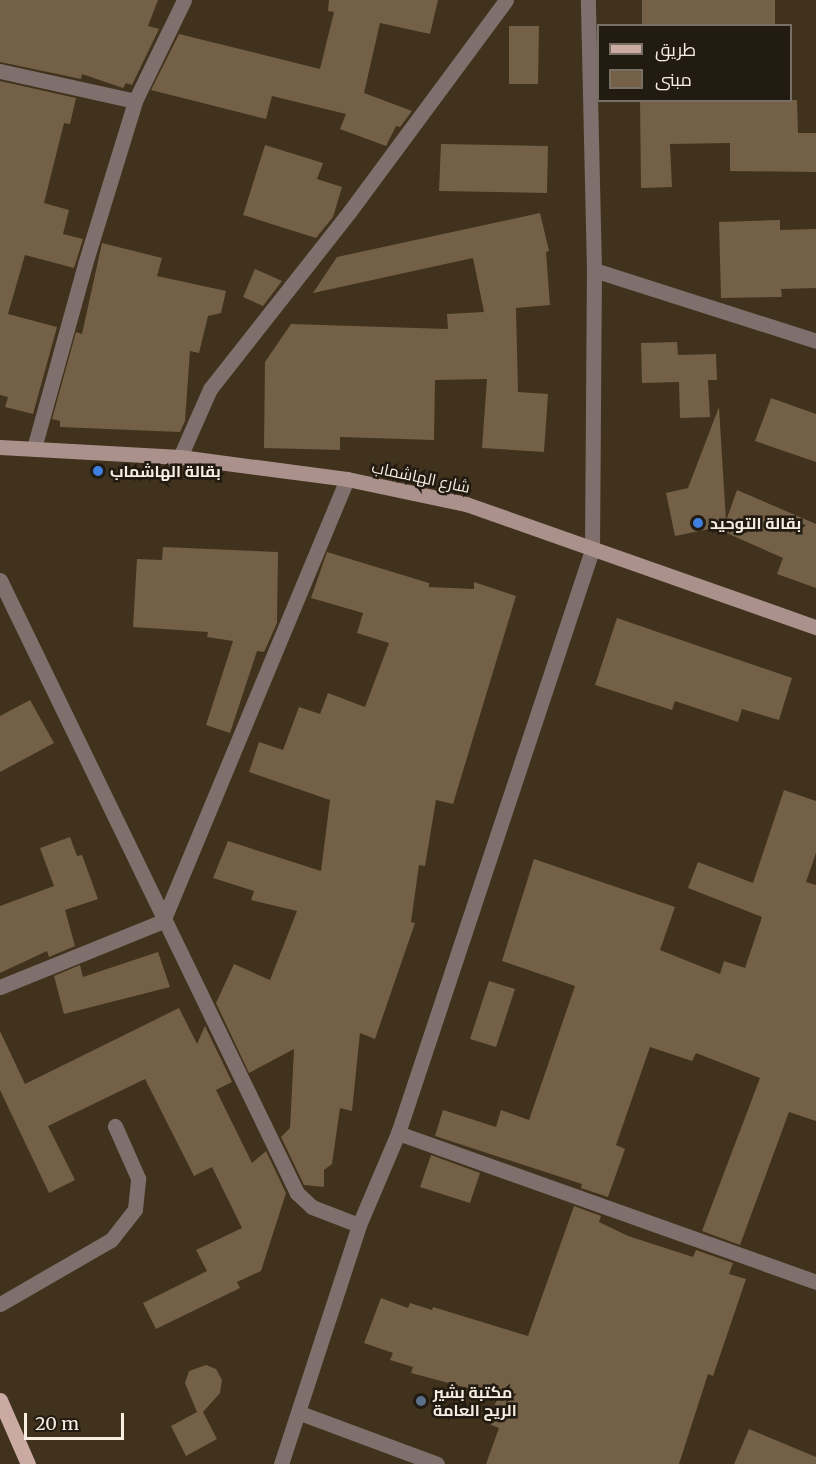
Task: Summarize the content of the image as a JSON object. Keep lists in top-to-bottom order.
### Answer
{
  "streets": {
    "street": ["شارع الهاشماب"]
  },
  "places": ["بقالة الهاشماب", "بقالة التوحيد", "مكتبة بشير الريح العامة"],
  "legend": ["طريق", "مبنى"],
  "scale_bar": "20 m"
}
